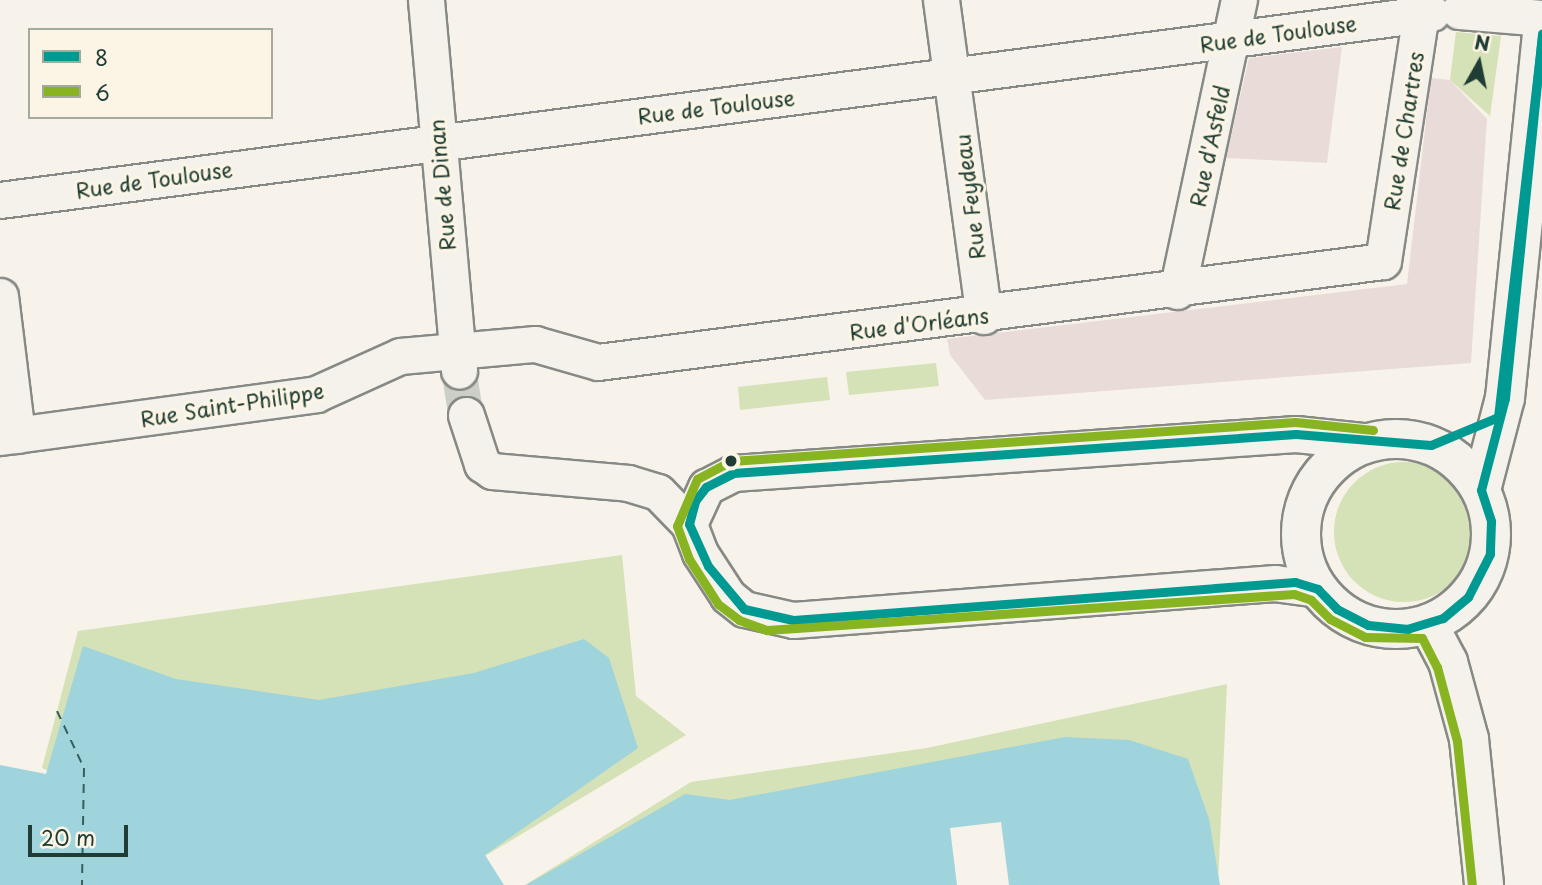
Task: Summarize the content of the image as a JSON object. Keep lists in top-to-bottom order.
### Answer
{
  "streets": {
    "street": [
      "Rue de Toulouse",
      "Rue de Chartres",
      "Rue d'Asfeld",
      "Rue de Dinan",
      "Rue Feydeau",
      "Rue d'Orléans",
      "Rue Saint-Philippe"
    ]
  },
  "crossings": [
    ["Rue de Toulouse", "Rue de Chartres"],
    ["Rue de Toulouse", "Rue d'Asfeld"],
    ["Rue de Toulouse", "Rue de Dinan"],
    ["Rue de Toulouse", "Rue Feydeau"],
    ["Rue de Chartres", "Rue d'Orléans"],
    ["Rue d'Asfeld", "Rue d'Orléans"],
    ["Rue de Dinan", "Rue d'Orléans"],
    ["Rue de Dinan", "Rue Saint-Philippe"],
    ["Rue Feydeau", "Rue d'Orléans"],
    ["Rue d'Orléans", "Rue Saint-Philippe"]
  ],
  "lines": ["transit line 8", "transit line 6"],
  "legend": ["8", "6"],
  "scale_bar": "20 m",
  "north": "top"
}
